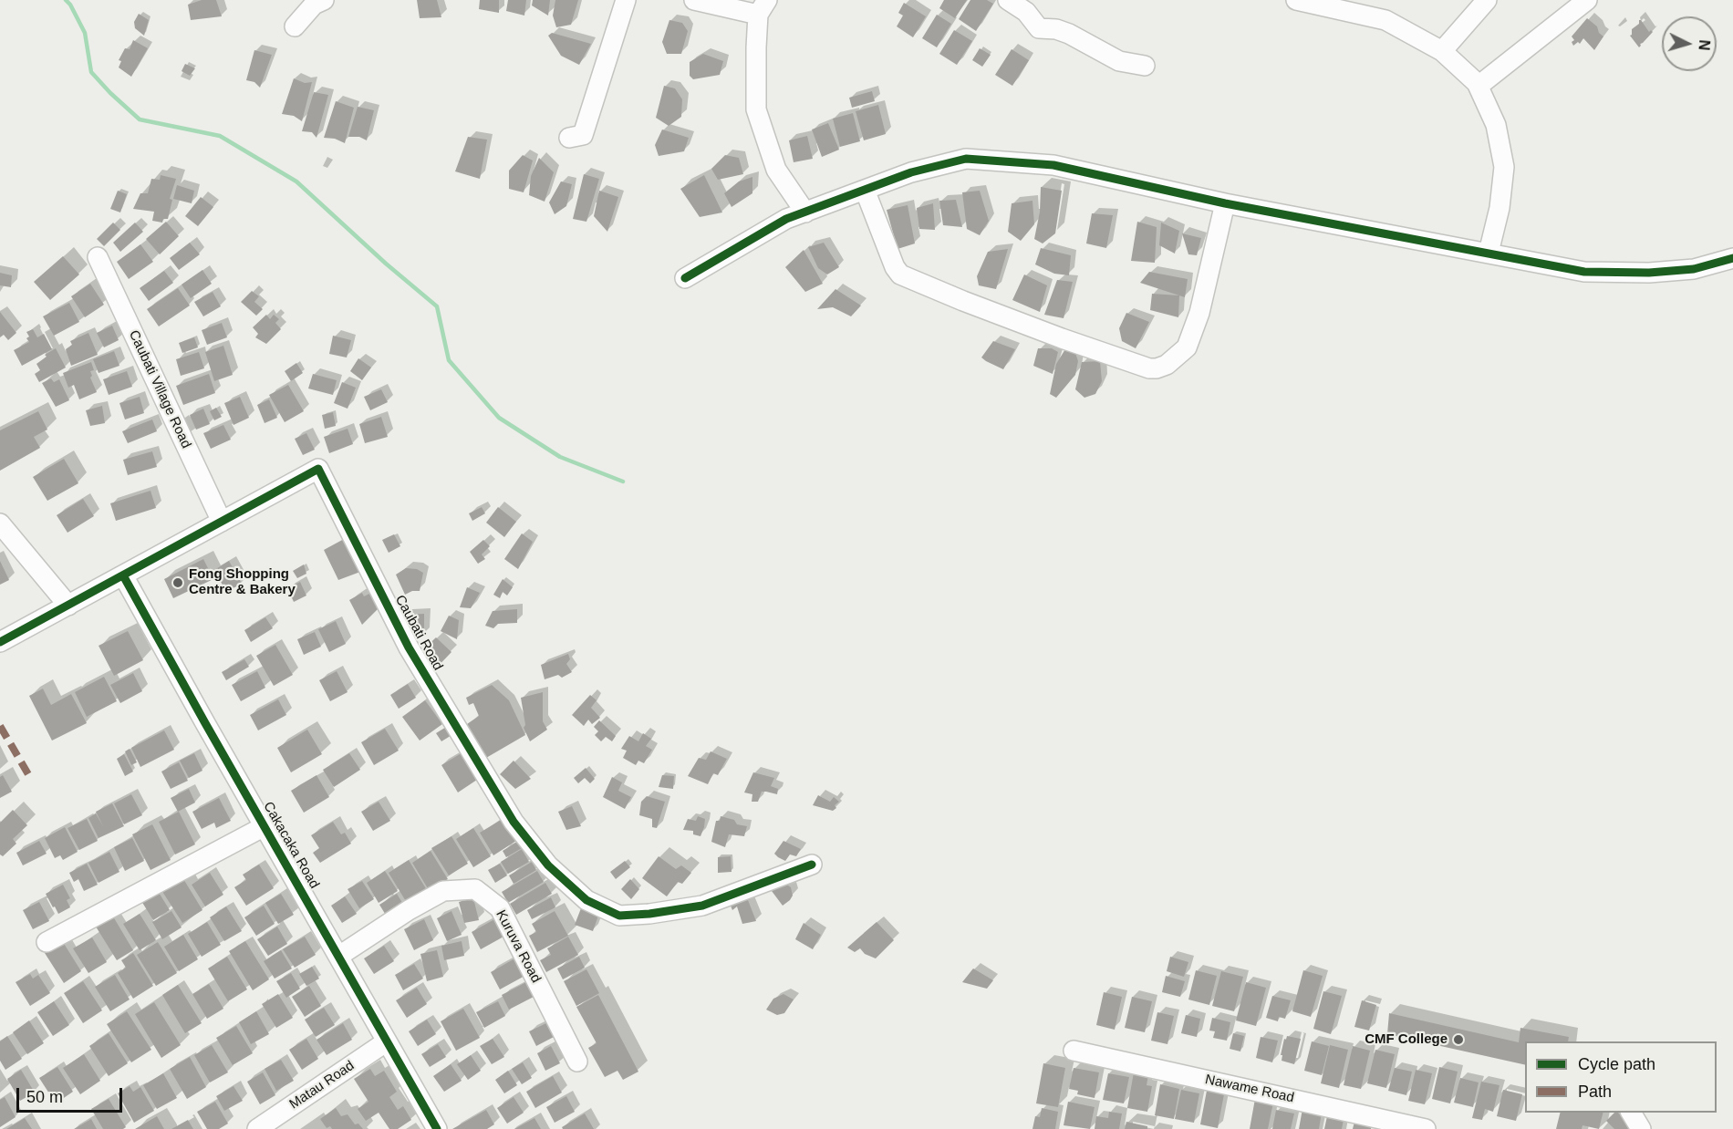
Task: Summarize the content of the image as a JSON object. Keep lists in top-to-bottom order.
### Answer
{
  "streets": {
    "street": [
      "Caubati Village Road",
      "Caubati Road",
      "Cakacaka Road",
      "Kuruva Road",
      "Matau Road",
      "Nawame Road"
    ]
  },
  "crossings": [
    ["Caubati Village Road", "Caubati Road"],
    ["Caubati Road", "Cakacaka Road"],
    ["Cakacaka Road", "Kuruva Road"],
    ["Cakacaka Road", "Matau Road"]
  ],
  "places": ["Fong Shopping Centre & Bakery", "CMF College"],
  "legend": ["Cycle path", "Path"],
  "scale_bar": "50 m",
  "north": "right"
}
